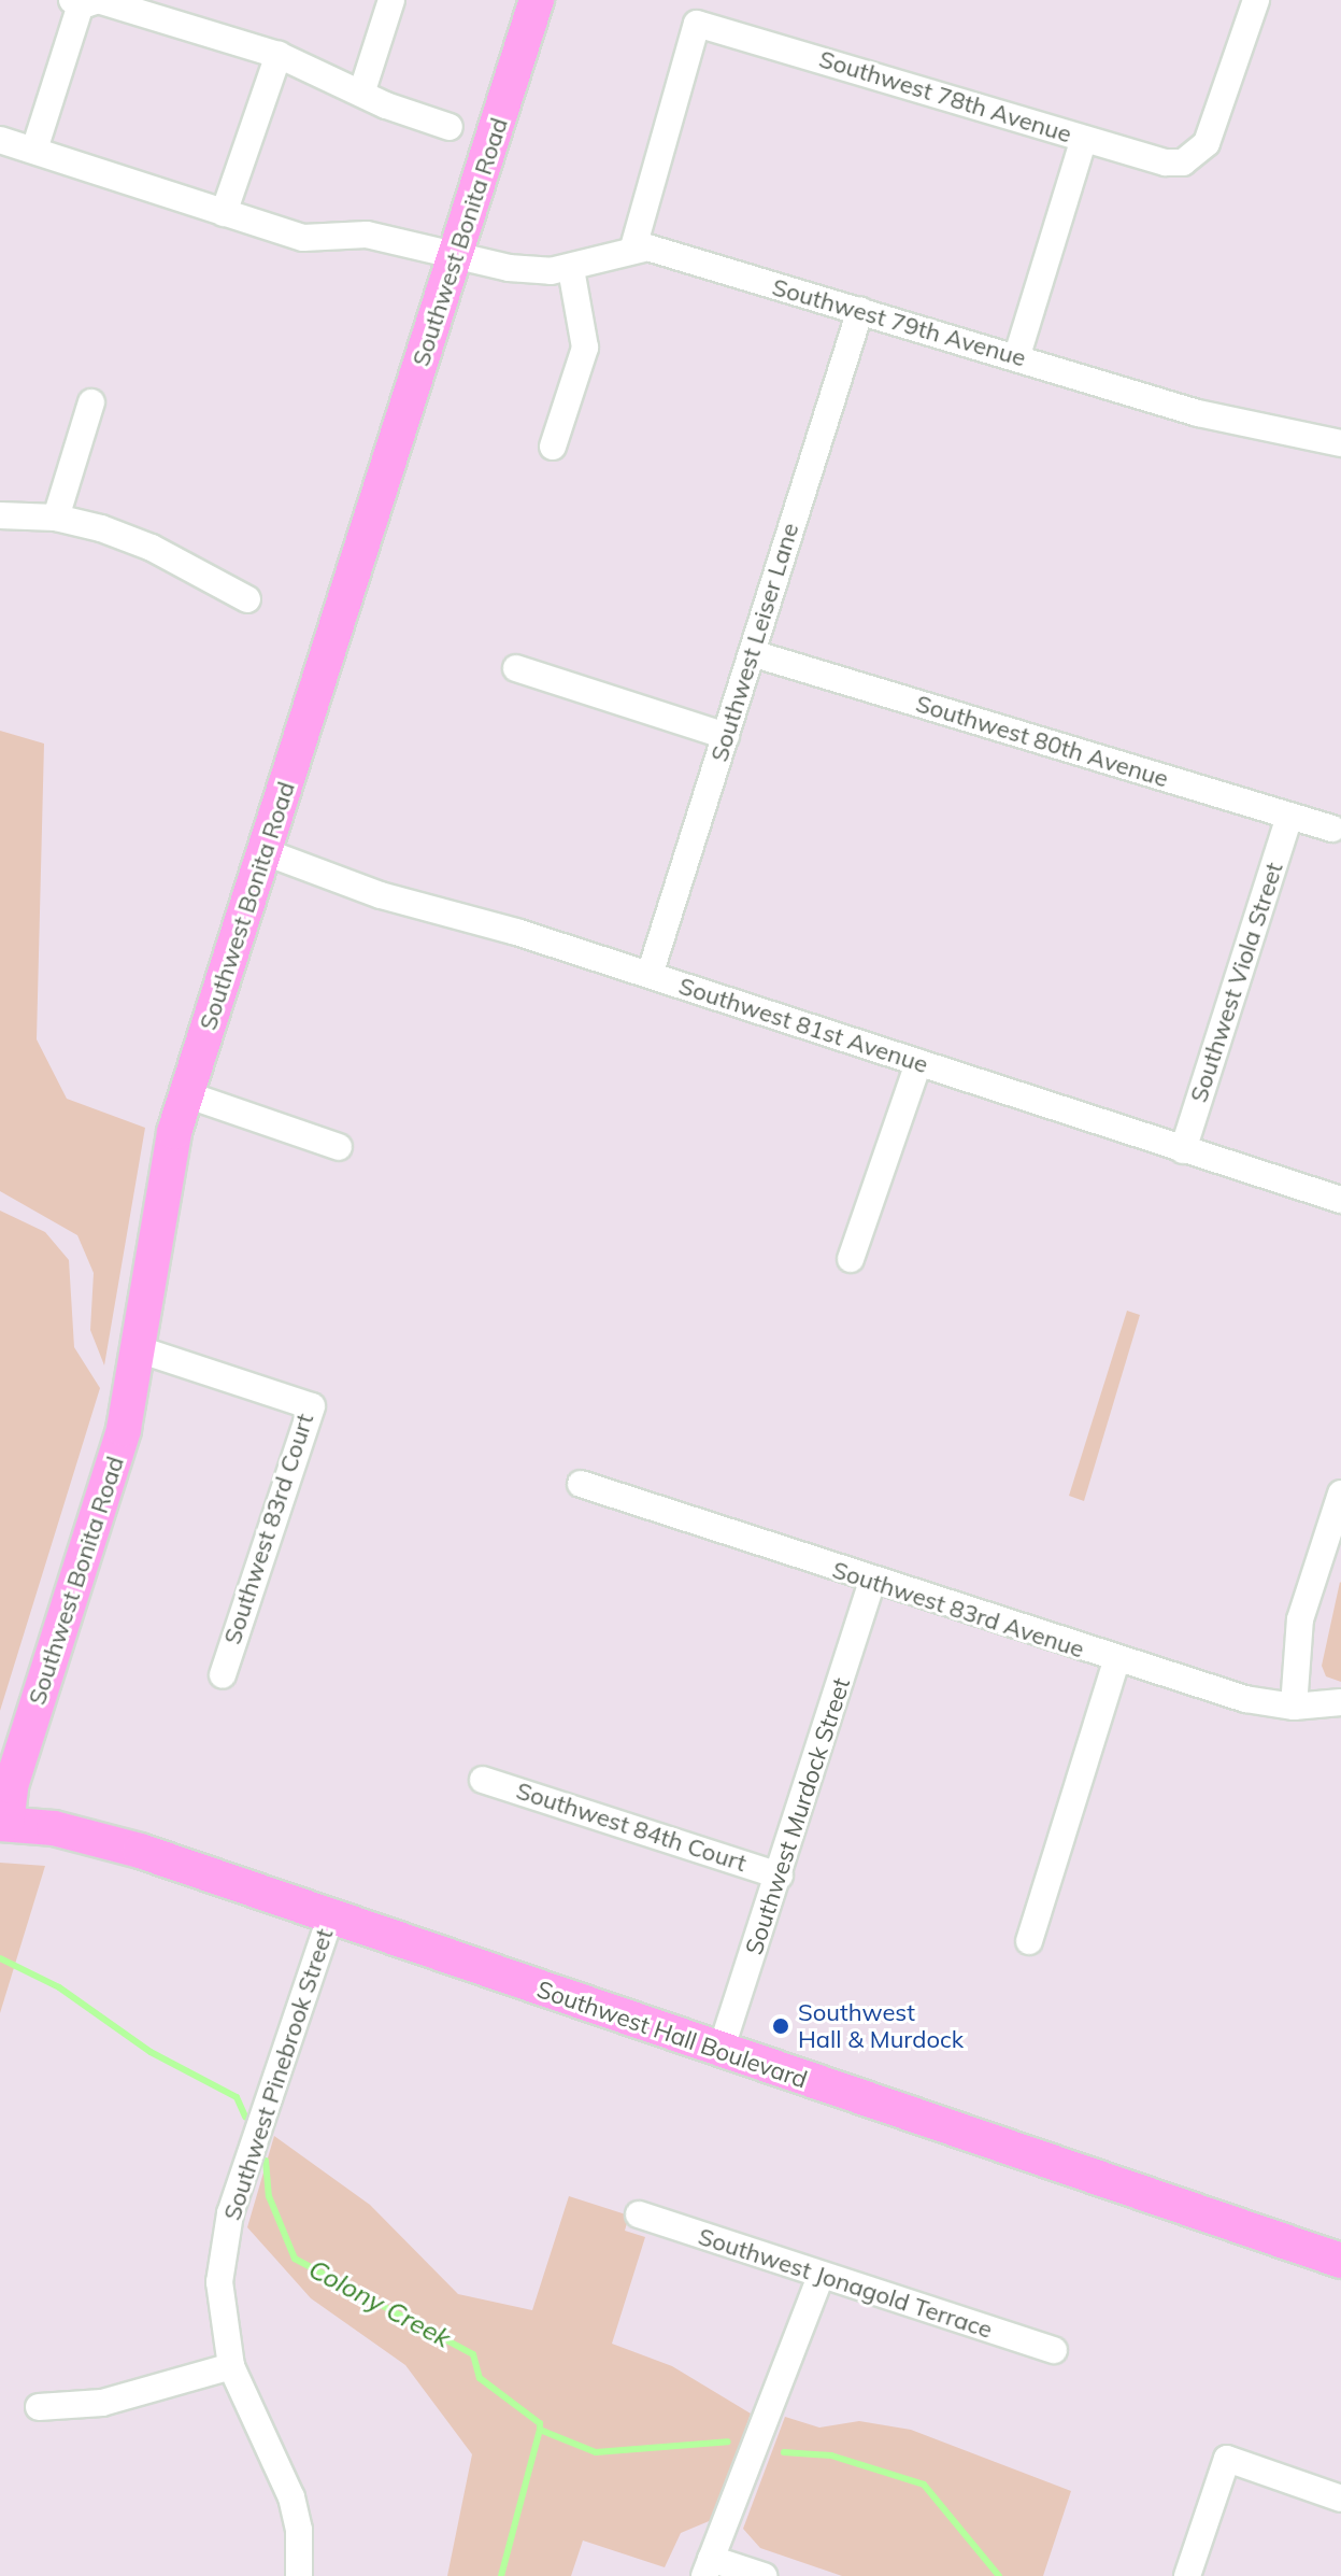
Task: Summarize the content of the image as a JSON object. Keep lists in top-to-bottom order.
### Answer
{
  "streets": {
    "main road": ["Southwest Bonita Road", "Southwest Hall Boulevard"],
    "street": [
      "Southwest 78th Avenue",
      "Southwest 79th Avenue",
      "Southwest Leiser Lane",
      "Southwest 80th Avenue",
      "Southwest Viola Street",
      "Southwest 81st Avenue",
      "Southwest 83rd Court",
      "Southwest 83rd Avenue",
      "Southwest Murdock Street",
      "Southwest 84th Court",
      "Southwest Pinebrook Street",
      "Southwest Jonagold Terrace"
    ]
  },
  "crossings": [
    ["Southwest 78th Avenue", "Southwest 79th Avenue"],
    ["Southwest Bonita Road", "Southwest 81st Avenue"],
    ["Southwest Bonita Road", "Southwest 83rd Court"],
    ["Southwest Bonita Road", "Southwest Hall Boulevard"],
    ["Southwest 79th Avenue", "Southwest Leiser Lane"],
    ["Southwest Leiser Lane", "Southwest 80th Avenue"],
    ["Southwest Leiser Lane", "Southwest 81st Avenue"],
    ["Southwest 80th Avenue", "Southwest Viola Street"],
    ["Southwest Viola Street", "Southwest 81st Avenue"],
    ["Southwest 83rd Avenue", "Southwest Murdock Street"],
    ["Southwest Murdock Street", "Southwest 84th Court"],
    ["Southwest Murdock Street", "Southwest Hall Boulevard"],
    ["Southwest Hall Boulevard", "Southwest Pinebrook Street"]
  ],
  "water": ["Colony Creek"],
  "places": ["Southwest Hall & Murdock"]
}
